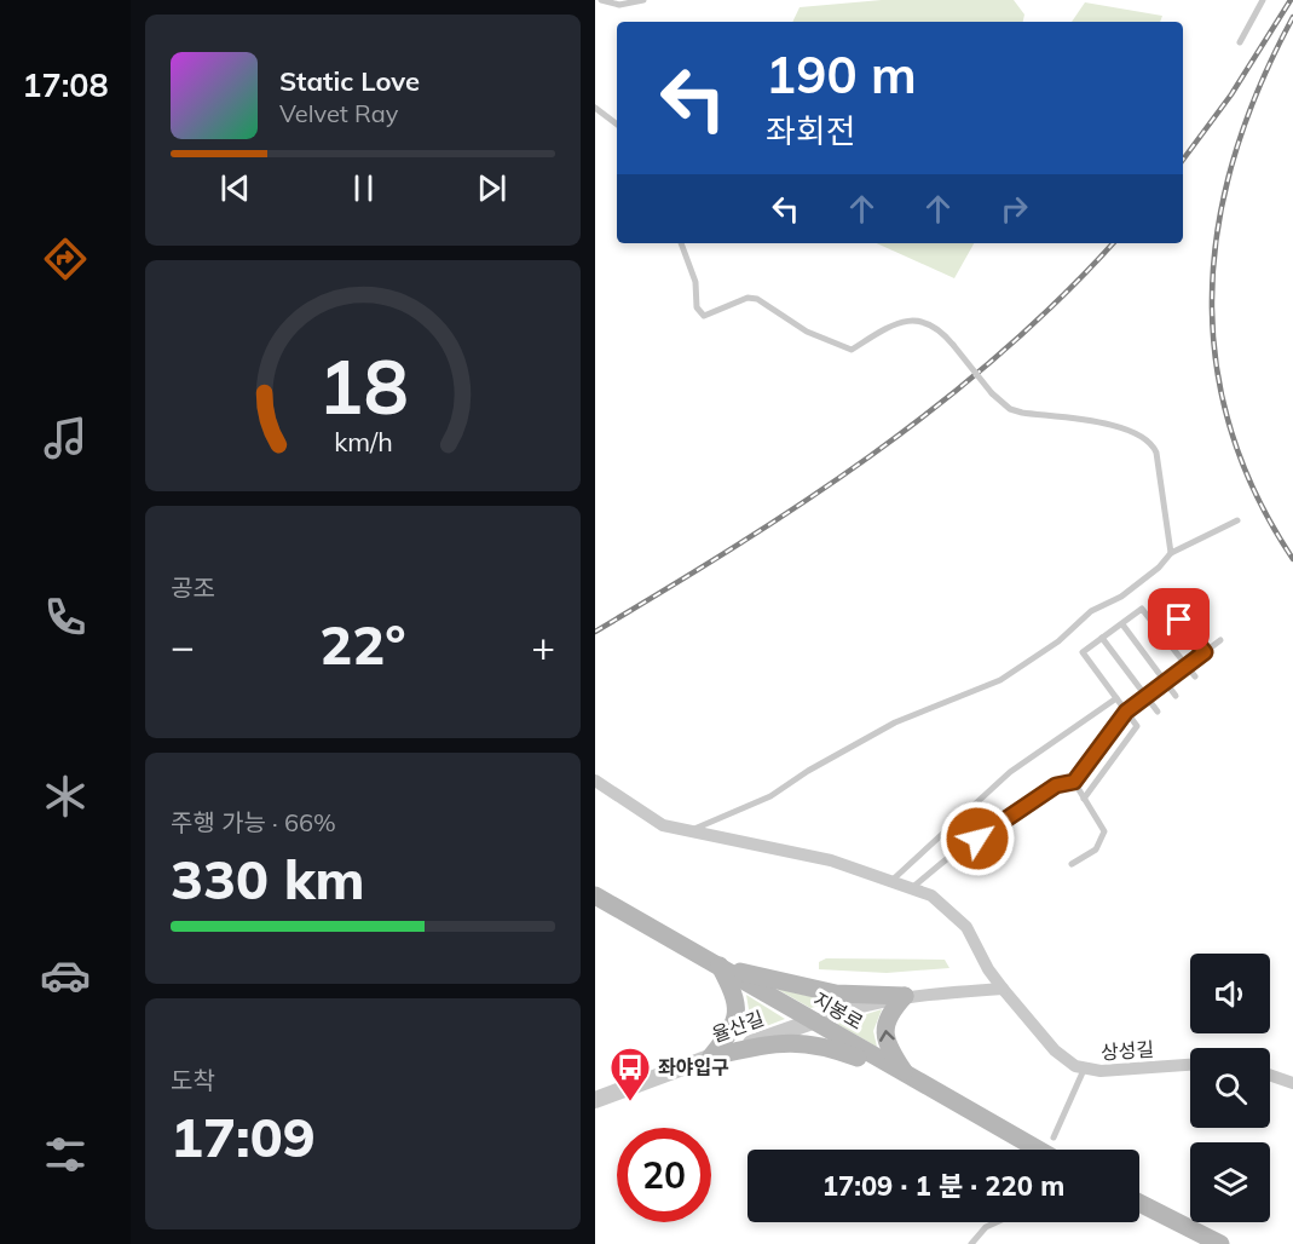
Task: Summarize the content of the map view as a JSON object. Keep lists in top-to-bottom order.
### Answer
{
  "streets": {
    "main road": ["지봉로"],
    "street": ["율산길", "상성길"]
  },
  "crossings": [
    ["지봉로", "율산길"]
  ],
  "places": {
    "bus stop": ["좌야입구"]
  },
  "page": {
    "tabs": "17:08",
    "turn": ["190 m", "좌회전"],
    "song": ["Static Love", "Velvet Ray"],
    "tile": [
      "공조",
      ["주행 가능 · 66%", "330 km"],
      ["도착", "17:09"]
    ],
    "heat": ["−", "22°", "+"],
    "limit": "20",
    "trip": "17:09 · 1 분 · 220 m",
    "gauge": ["18", "km/h"]
  }
}
